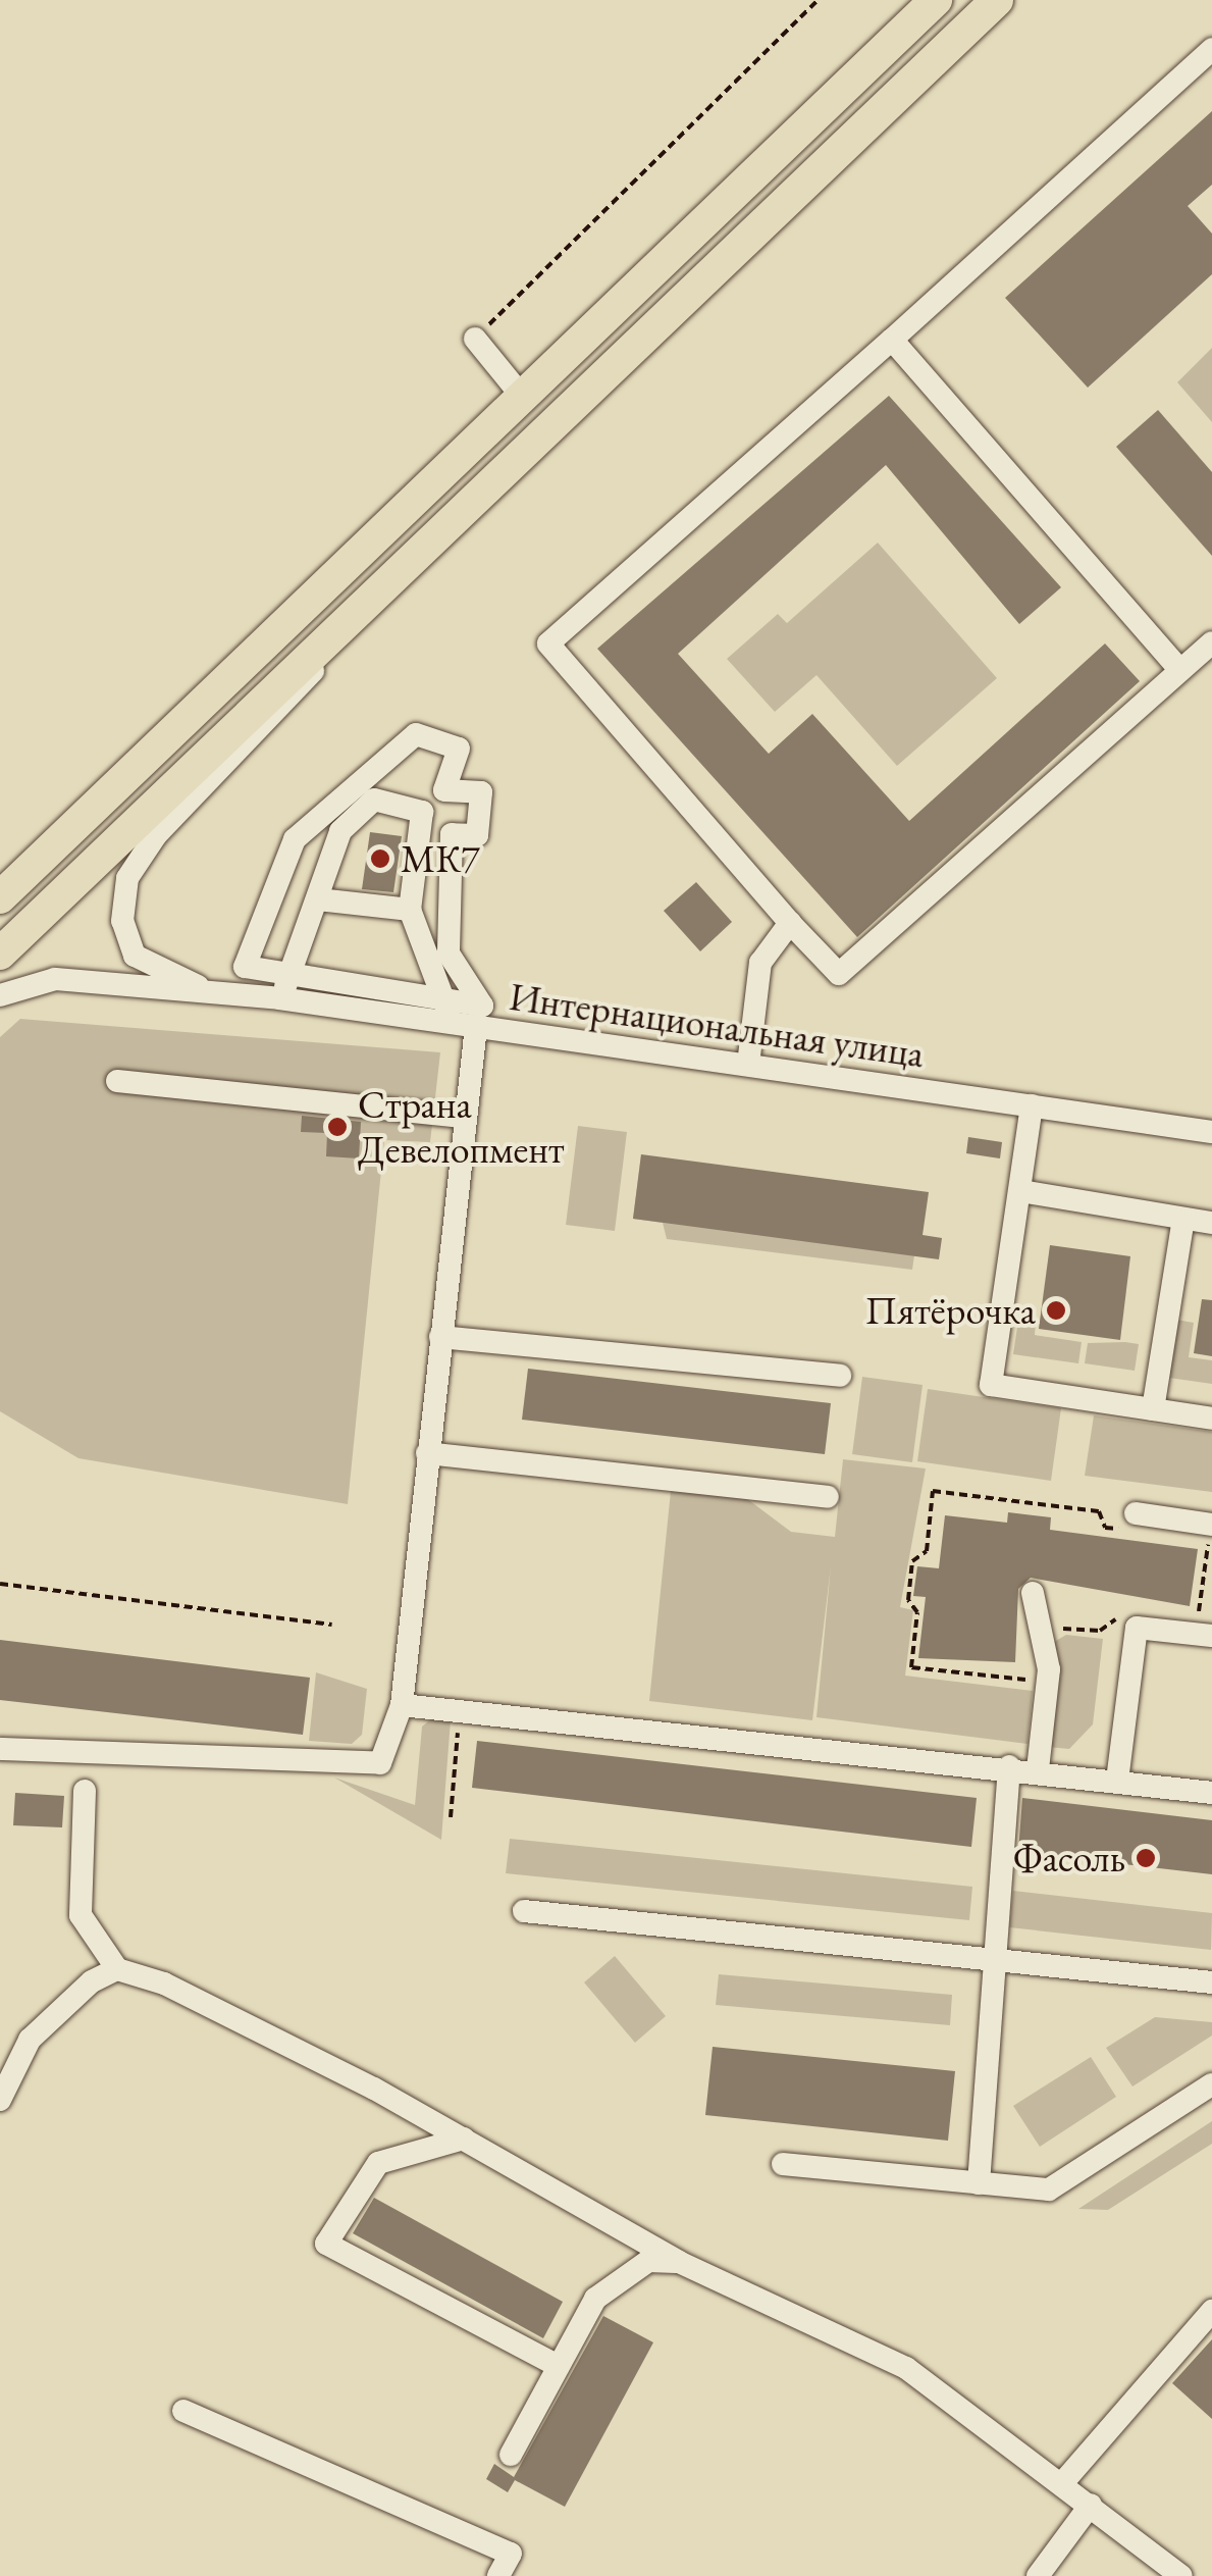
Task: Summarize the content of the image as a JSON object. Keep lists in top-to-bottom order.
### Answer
{
  "streets": {
    "street": ["Интернациональная улица"]
  },
  "places": [
    "МК7",
    "Страна Девелопмент",
    "Пятёрочка",
    "Фасоль"
  ]
}
